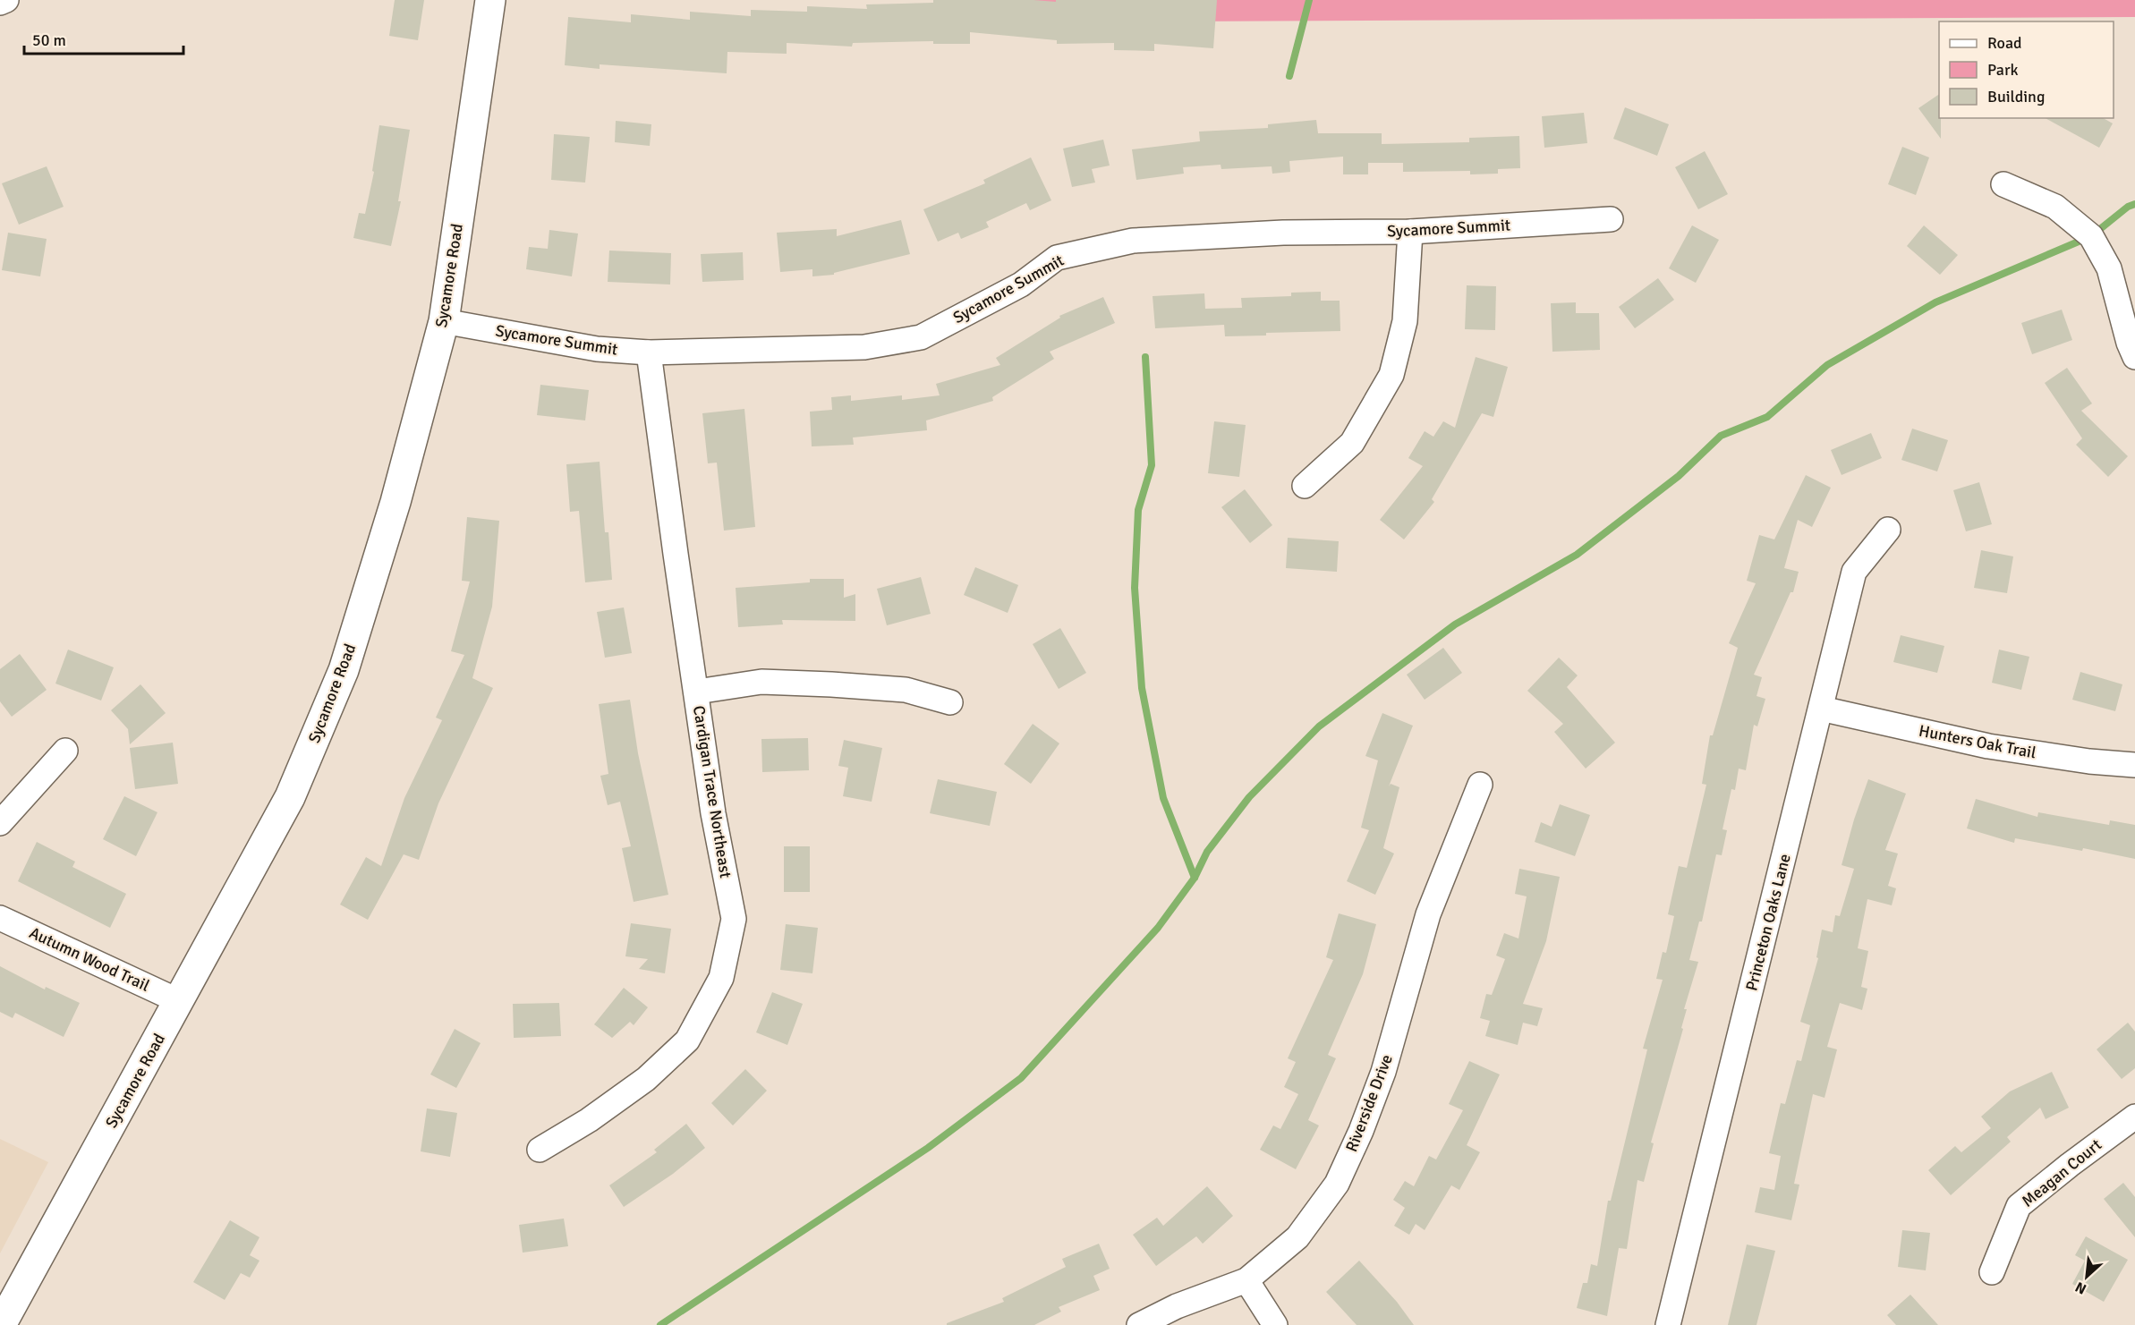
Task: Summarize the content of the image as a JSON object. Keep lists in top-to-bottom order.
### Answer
{
  "streets": {
    "street": [
      "Sycamore Summit",
      "Sycamore Road",
      "Hunters Oak Trail",
      "Cardigan Trace Northeast",
      "Princeton Oaks Lane",
      "Autumn Wood Trail",
      "Riverside Drive",
      "Meagan Court"
    ]
  },
  "crossings": [
    ["Sycamore Summit", "Sycamore Road"],
    ["Sycamore Summit", "Cardigan Trace Northeast"],
    ["Sycamore Road", "Autumn Wood Trail"],
    ["Hunters Oak Trail", "Princeton Oaks Lane"]
  ],
  "legend": ["Road", "Park", "Building"],
  "scale_bar": "50 m",
  "north": "bottom left"
}
